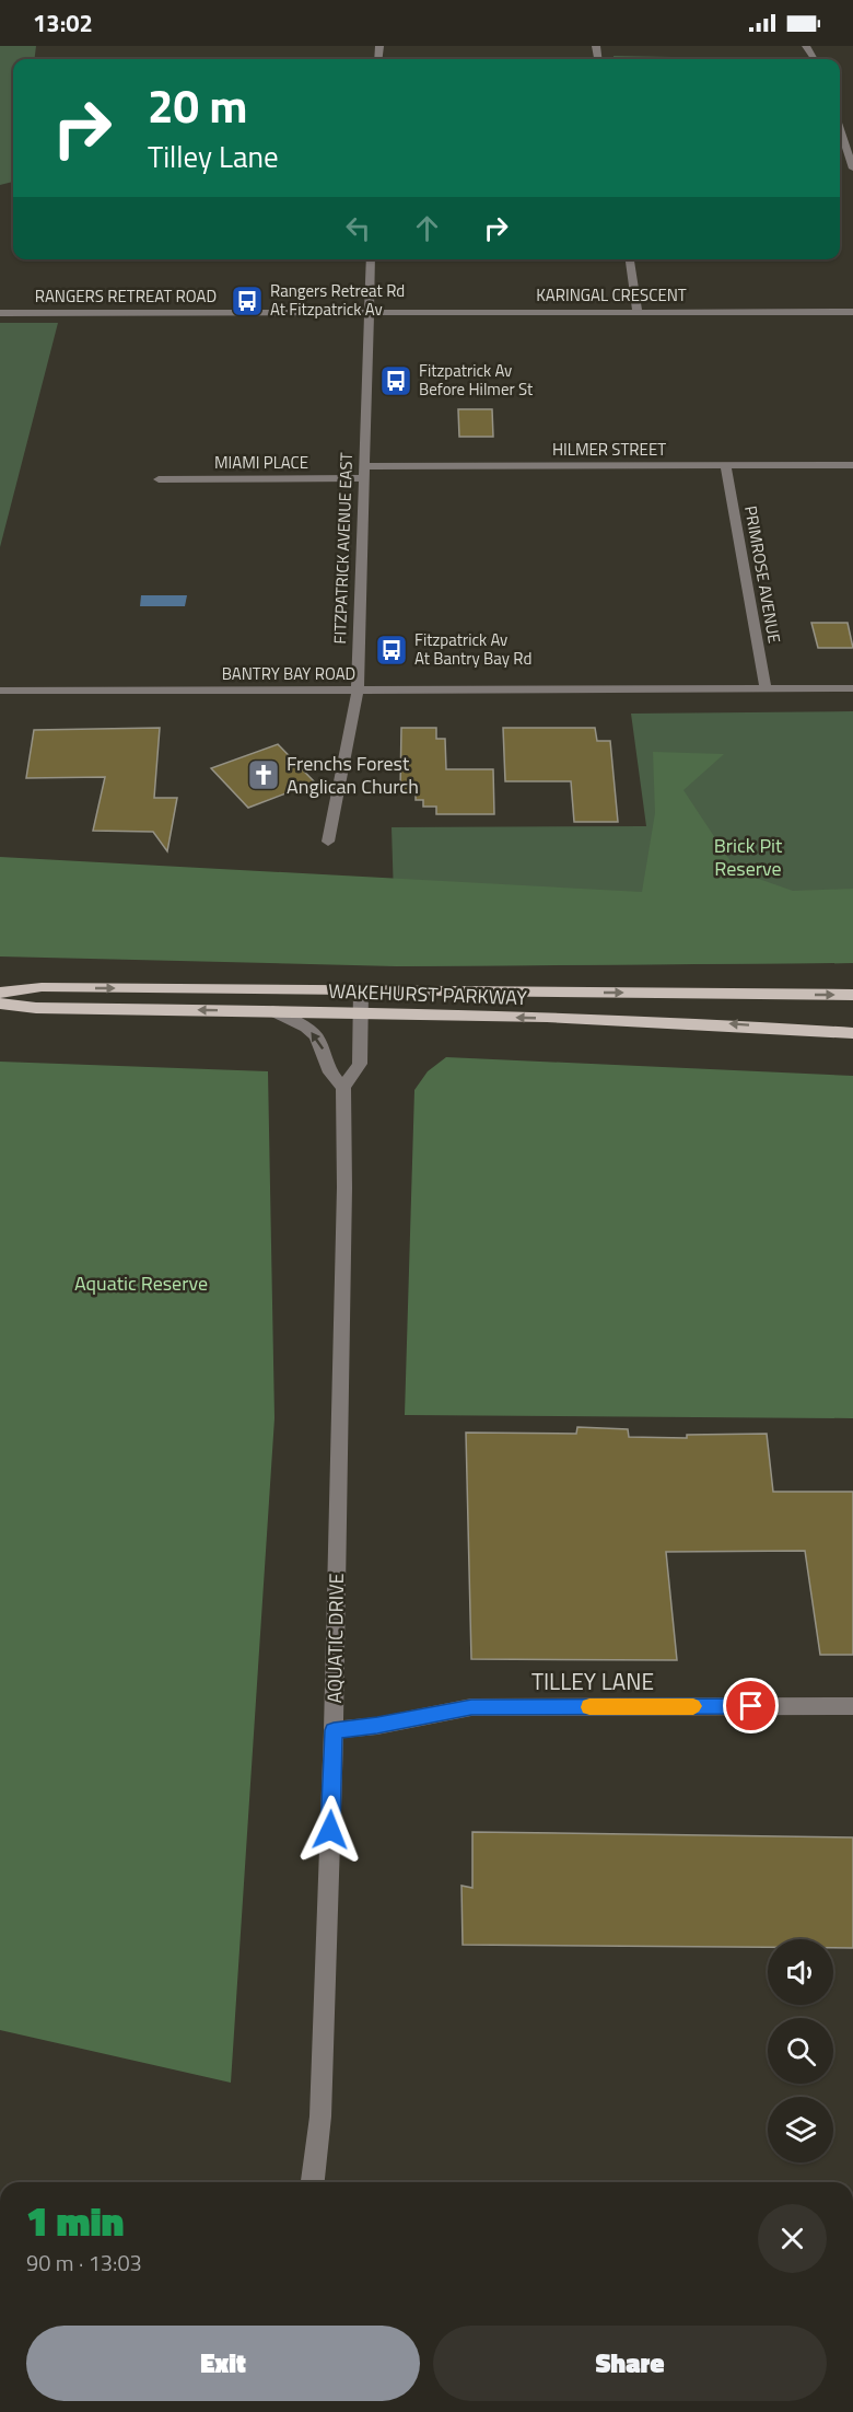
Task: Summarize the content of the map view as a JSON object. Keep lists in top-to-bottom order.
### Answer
{
  "streets": {
    "main road": ["WAKEHURST PARKWAY"],
    "street": [
      "KARINGAL CRESCENT",
      "RANGERS RETREAT ROAD",
      "HILMER STREET",
      "MIAMI PLACE",
      "FITZPATRICK AVENUE EAST",
      "PRIMROSE AVENUE",
      "BANTRY BAY ROAD",
      "AQUATIC DRIVE",
      "TILLEY LANE"
    ]
  },
  "crossings": [
    ["KARINGAL CRESCENT", "RANGERS RETREAT ROAD"],
    ["KARINGAL CRESCENT", "FITZPATRICK AVENUE EAST"],
    ["RANGERS RETREAT ROAD", "FITZPATRICK AVENUE EAST"],
    ["HILMER STREET", "MIAMI PLACE"],
    ["HILMER STREET", "FITZPATRICK AVENUE EAST"],
    ["HILMER STREET", "PRIMROSE AVENUE"],
    ["MIAMI PLACE", "FITZPATRICK AVENUE EAST"],
    ["FITZPATRICK AVENUE EAST", "BANTRY BAY ROAD"],
    ["PRIMROSE AVENUE", "BANTRY BAY ROAD"],
    ["AQUATIC DRIVE", "TILLEY LANE"]
  ],
  "parks": ["Brick Pit Reserve", "Aquatic Reserve"],
  "places": {
    "bus stop": ["Rangers Retreat Rd At Fitzpatrick Av", "Fitzpatrick Av Before Hilmer St", "Fitzpatrick Av At Bantry Bay Rd"],
    "church": ["Frenchs Forest Anglican Church"]
  },
  "page": {
    "status": "13:02",
    "turn": ["20 m", "Tilley Lane"],
    "heading": ["1 min", "90 m · 13:03"],
    "buttons": ["Exit", "Share"]
  }
}
